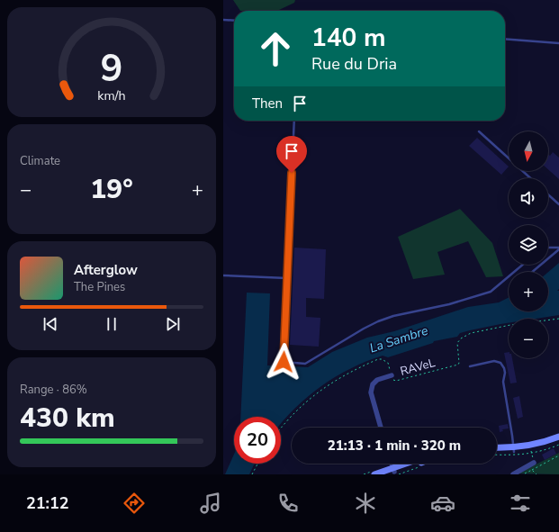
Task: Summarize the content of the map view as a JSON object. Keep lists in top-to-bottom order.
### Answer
{
  "streets": {
    "path": ["RAVeL"]
  },
  "water": ["La Sambre"],
  "north": "bottom",
  "page": {
    "turn": ["140 m", "Rue du Dria"],
    "then": "Then",
    "tile": [
      "Climate",
      ["Range · 86%", "430 km"]
    ],
    "map_buttons": ["+", "−"],
    "heat": ["−", "19°", "+"],
    "song": ["Afterglow", "The Pines"],
    "limit": "20",
    "trip": "21:13 · 1 min · 320 m",
    "tabs": "21:12",
    "gauge": ["9", "km/h"]
  }
}
